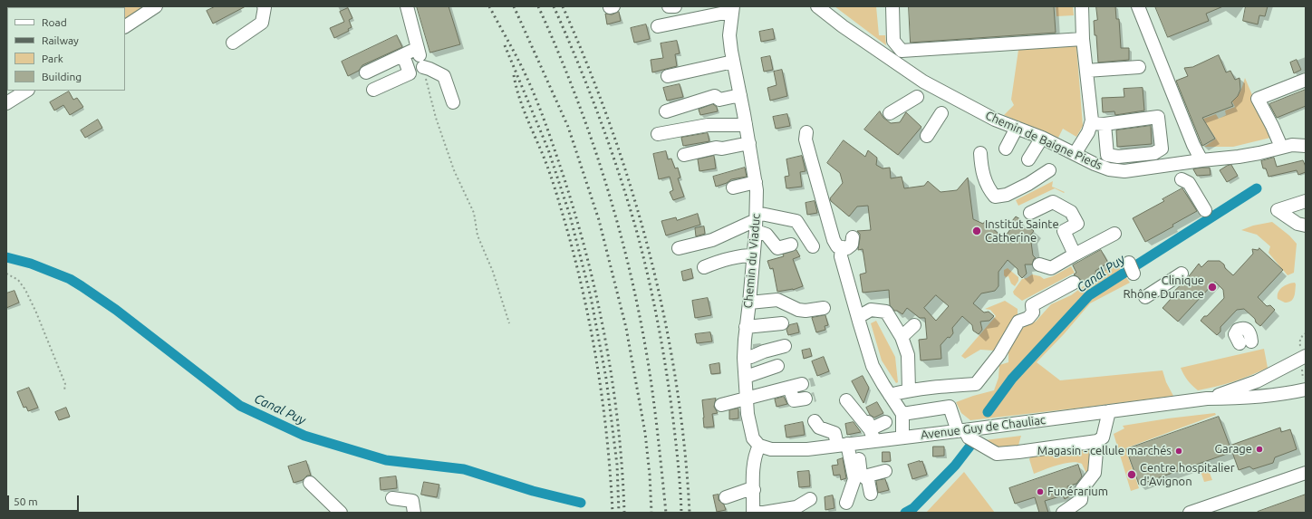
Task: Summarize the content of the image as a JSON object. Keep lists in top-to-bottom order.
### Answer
{
  "streets": {
    "street": ["Chemin de Baigne Pieds", "Chemin du Viaduc", "Avenue Guy de Chauliac"]
  },
  "crossings": [
    ["Chemin du Viaduc", "Avenue Guy de Chauliac"]
  ],
  "water": ["Canal Puy"],
  "places": [
    "Institut Sainte Catherine",
    "Clinique Rhône Durance",
    "Garage",
    "Magasin - cellule marchés",
    "Centre hospitalier d'Avignon",
    "Funérarium"
  ],
  "legend": [
    "Road",
    "Railway",
    "Park",
    "Building"
  ],
  "scale_bar": "50 m"
}
